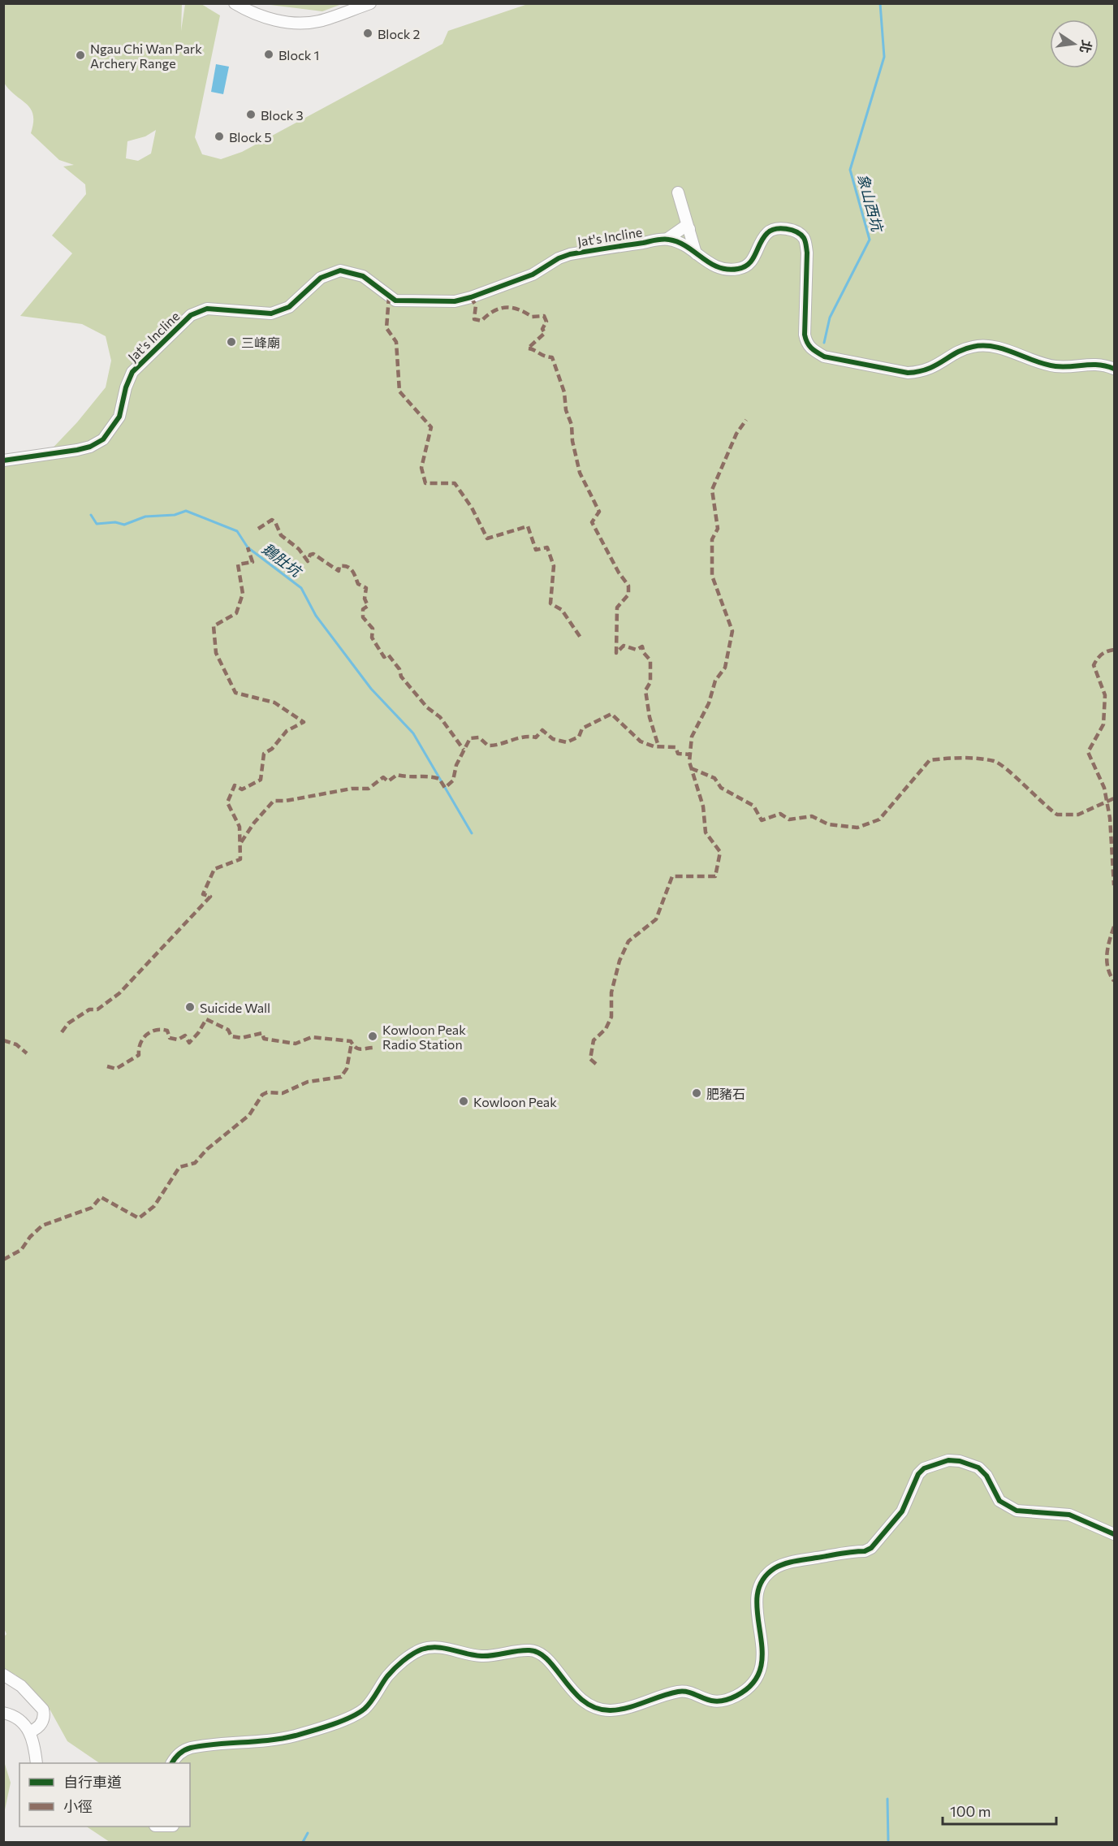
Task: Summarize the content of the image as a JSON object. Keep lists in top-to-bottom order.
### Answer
{
  "streets": {
    "street": ["Jat's Incline"]
  },
  "water": ["象山西坑", "鵝肚坑"],
  "places": [
    "Block 2",
    "Block 1",
    "Ngau Chi Wan Park Archery Range",
    "Block 3",
    "Block 5",
    "三峰廟",
    "Suicide Wall",
    "Kowloon Peak Radio Station",
    "肥豬石",
    "Kowloon Peak"
  ],
  "legend": ["自行車道", "小徑"],
  "scale_bar": "100 m",
  "north": "right"
}
